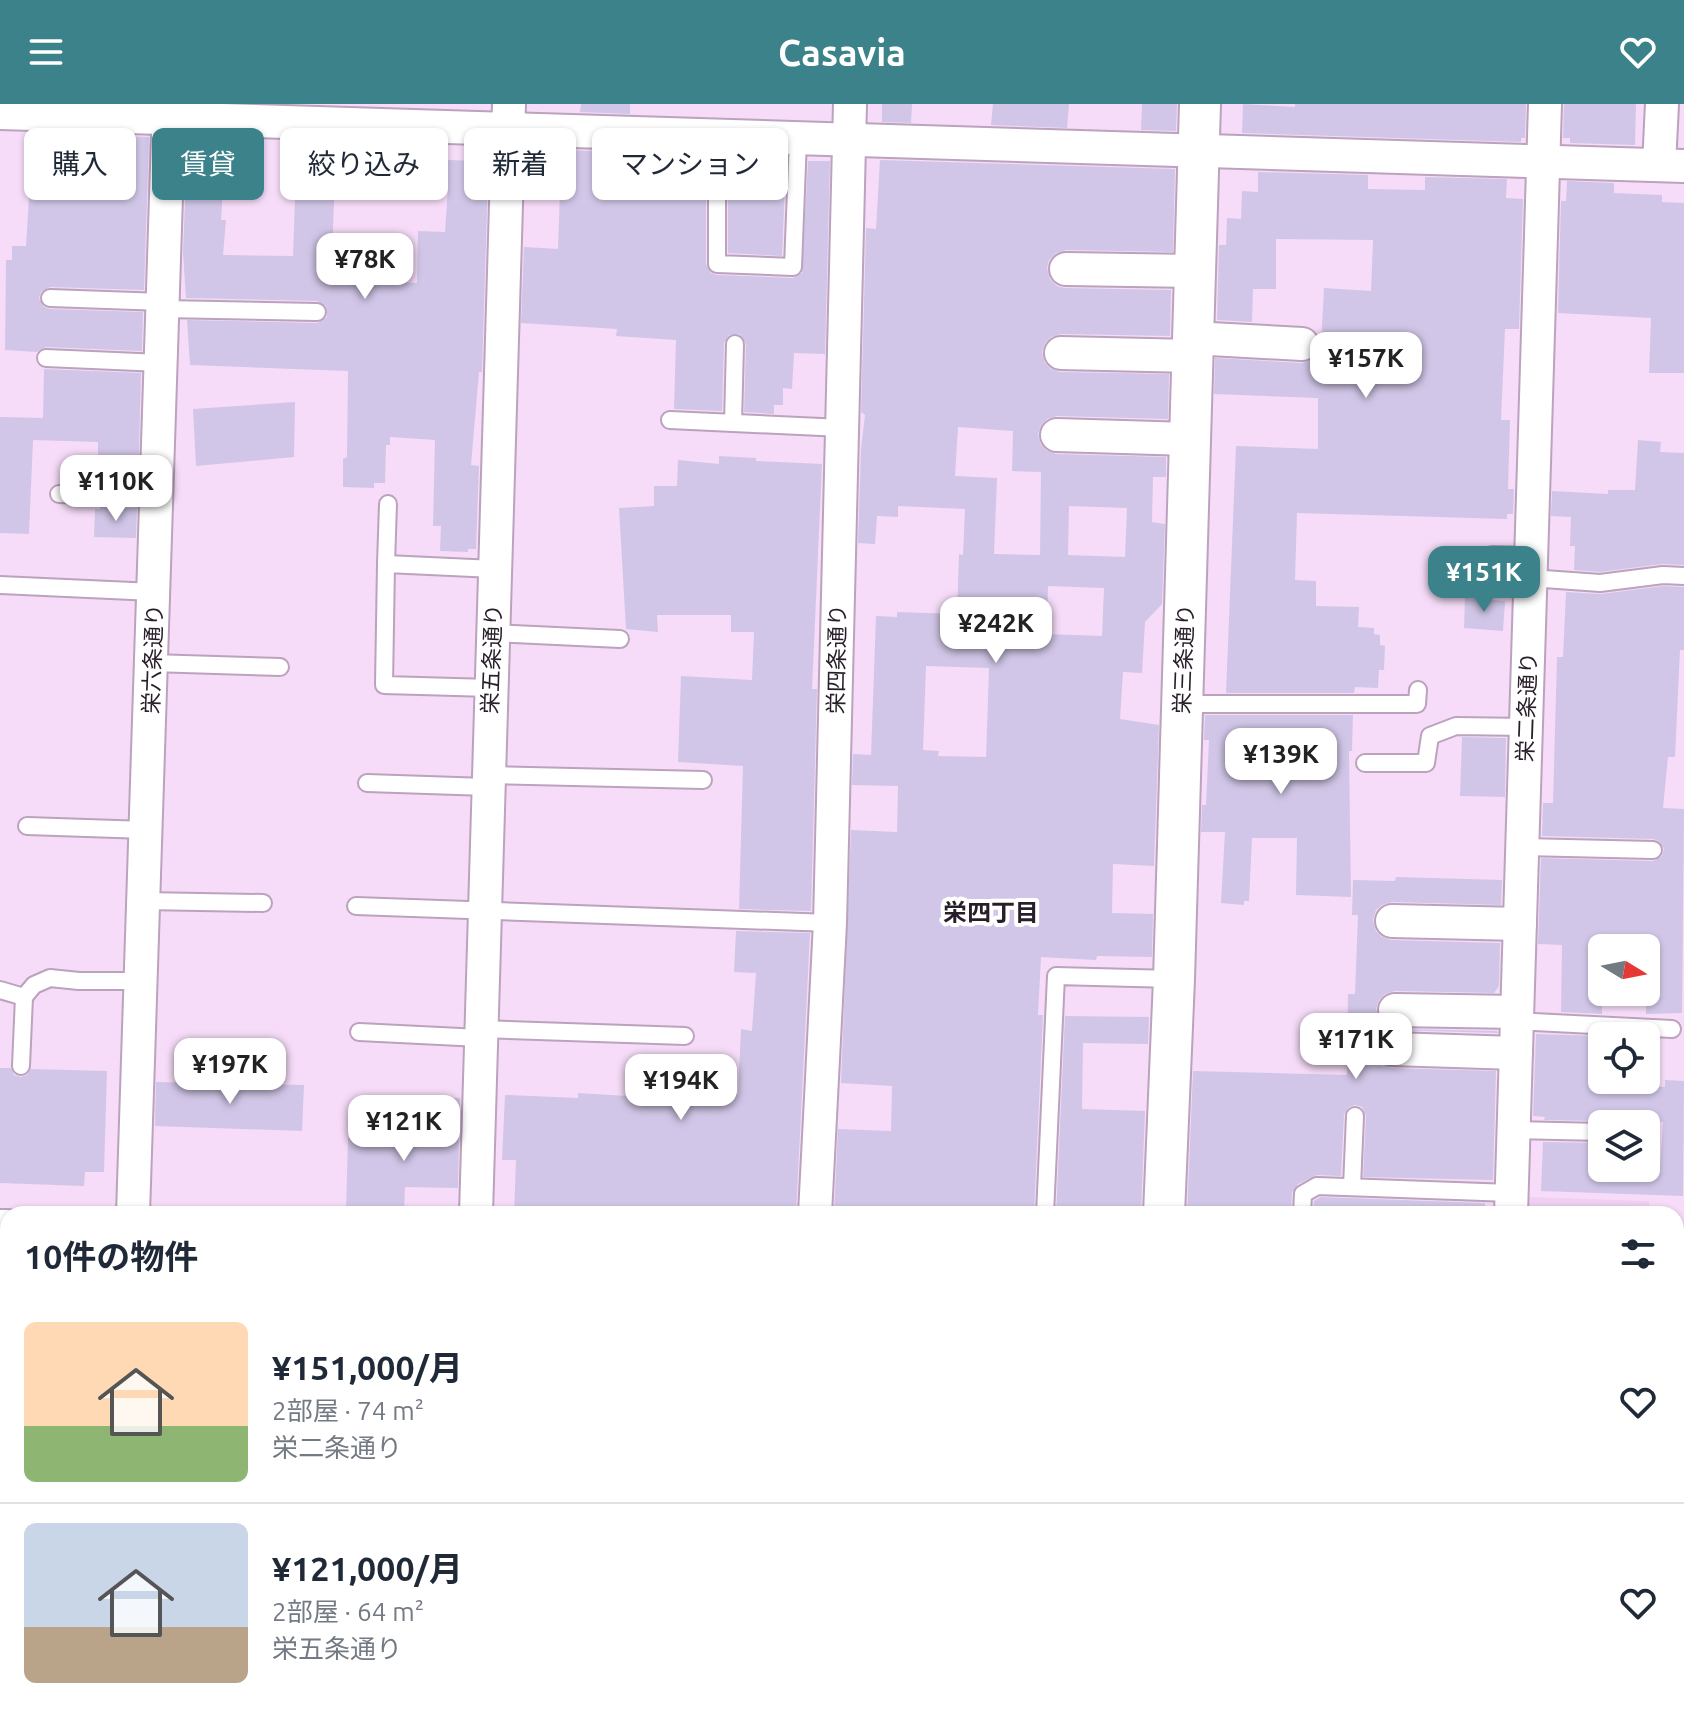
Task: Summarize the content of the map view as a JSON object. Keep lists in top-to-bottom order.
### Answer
{
  "streets": {
    "street": [
      "栄六条通り",
      "栄五条通り",
      "栄四条通り",
      "栄三条通り",
      "栄二条通り"
    ]
  },
  "districts": ["栄四丁目"],
  "north": "right",
  "page": {
    "header": "Casavia",
    "chip": [
      "購入",
      "賃貸",
      "絞り込み",
      "新着",
      "マンション"
    ],
    "price": [
      "¥78K",
      "¥157K",
      "¥110K",
      "¥151K",
      "¥242K",
      "¥139K",
      "¥171K",
      "¥197K",
      "¥194K",
      "¥121K"
    ],
    "heading": "10件の物件",
    "list": [
      {
        "name": "¥151,000/月",
        "note": "2部屋 · 74 m² · 栄二条通り"
      },
      {
        "name": "¥121,000/月",
        "note": "2部屋 · 64 m² · 栄五条通り"
      }
    ]
  }
}
